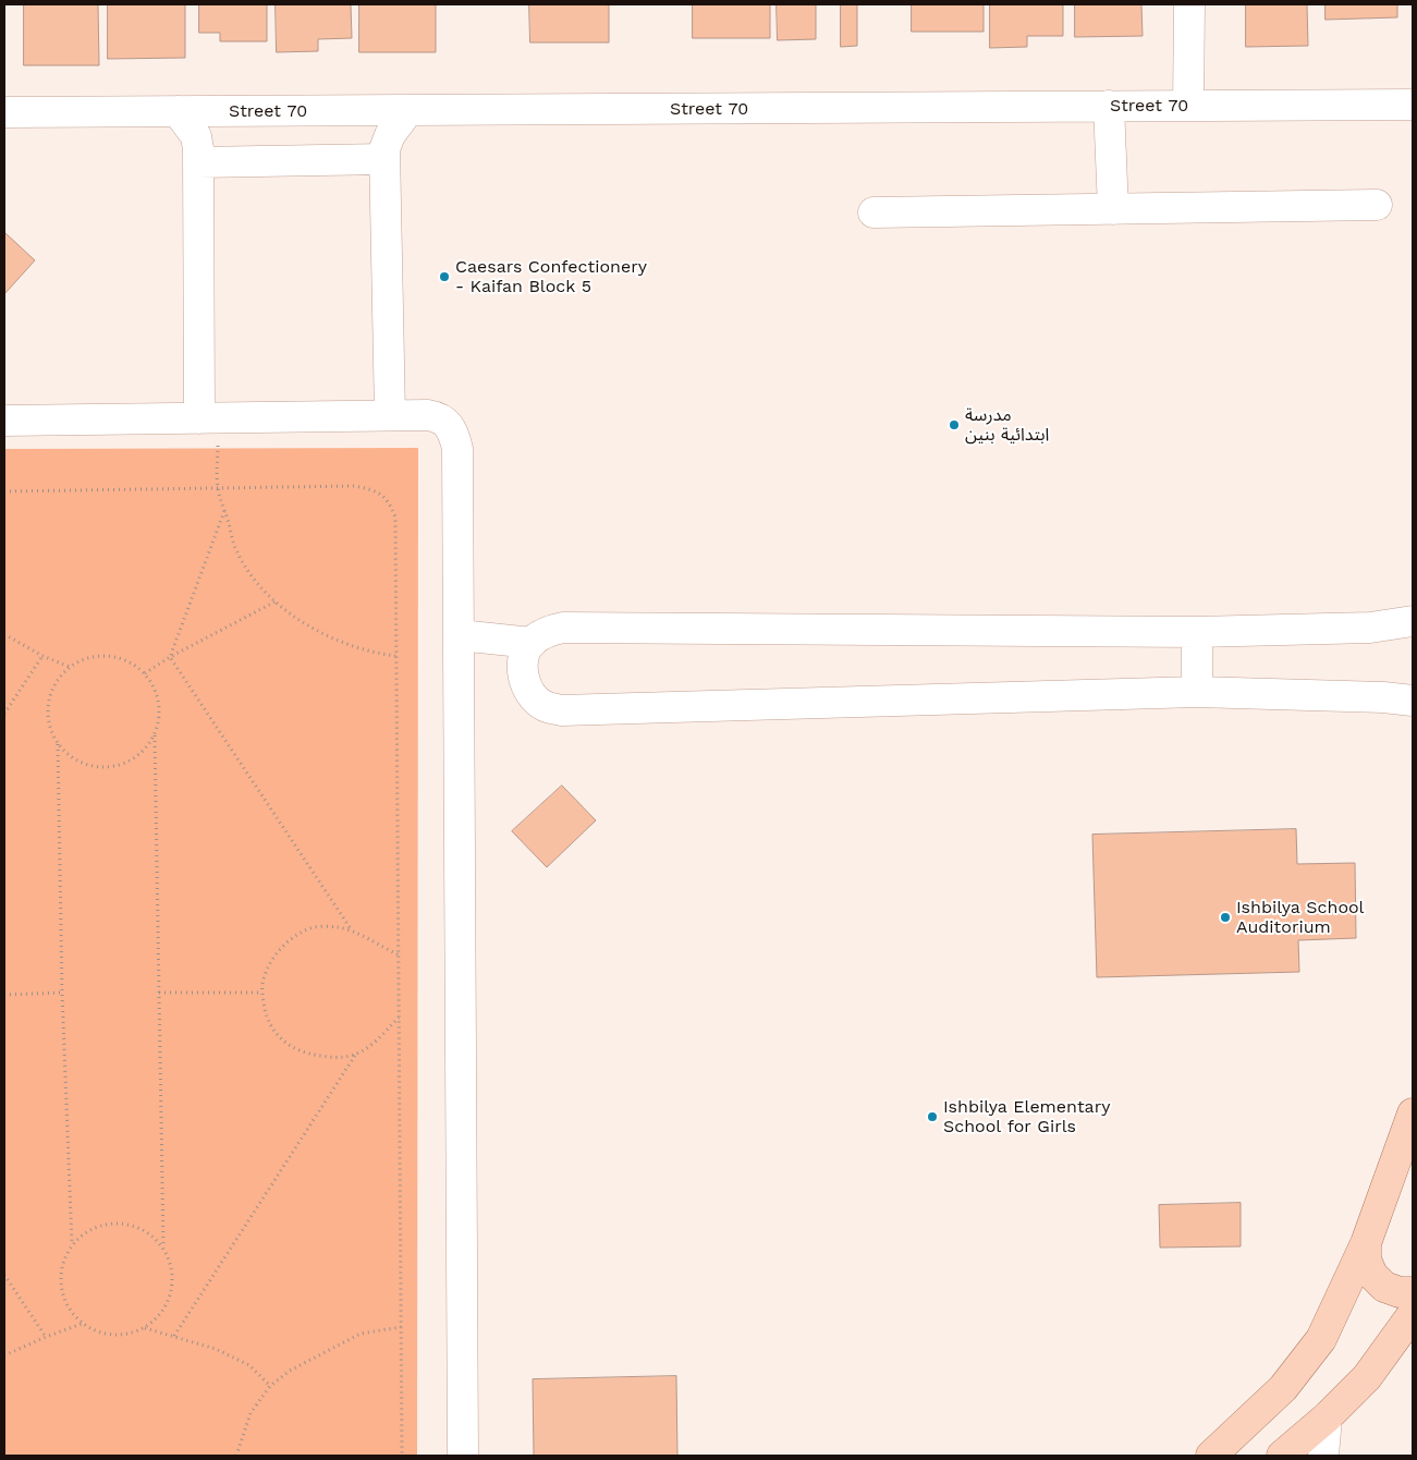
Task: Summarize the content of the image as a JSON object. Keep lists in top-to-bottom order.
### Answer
{
  "streets": {
    "street": ["Street 70"]
  },
  "places": [
    "Caesars Confectionery - Kaifan Block 5",
    "مدرسة ابتدائية بنين",
    "Ishbilya School Auditorium",
    "Ishbilya Elementary School for Girls"
  ]
}
